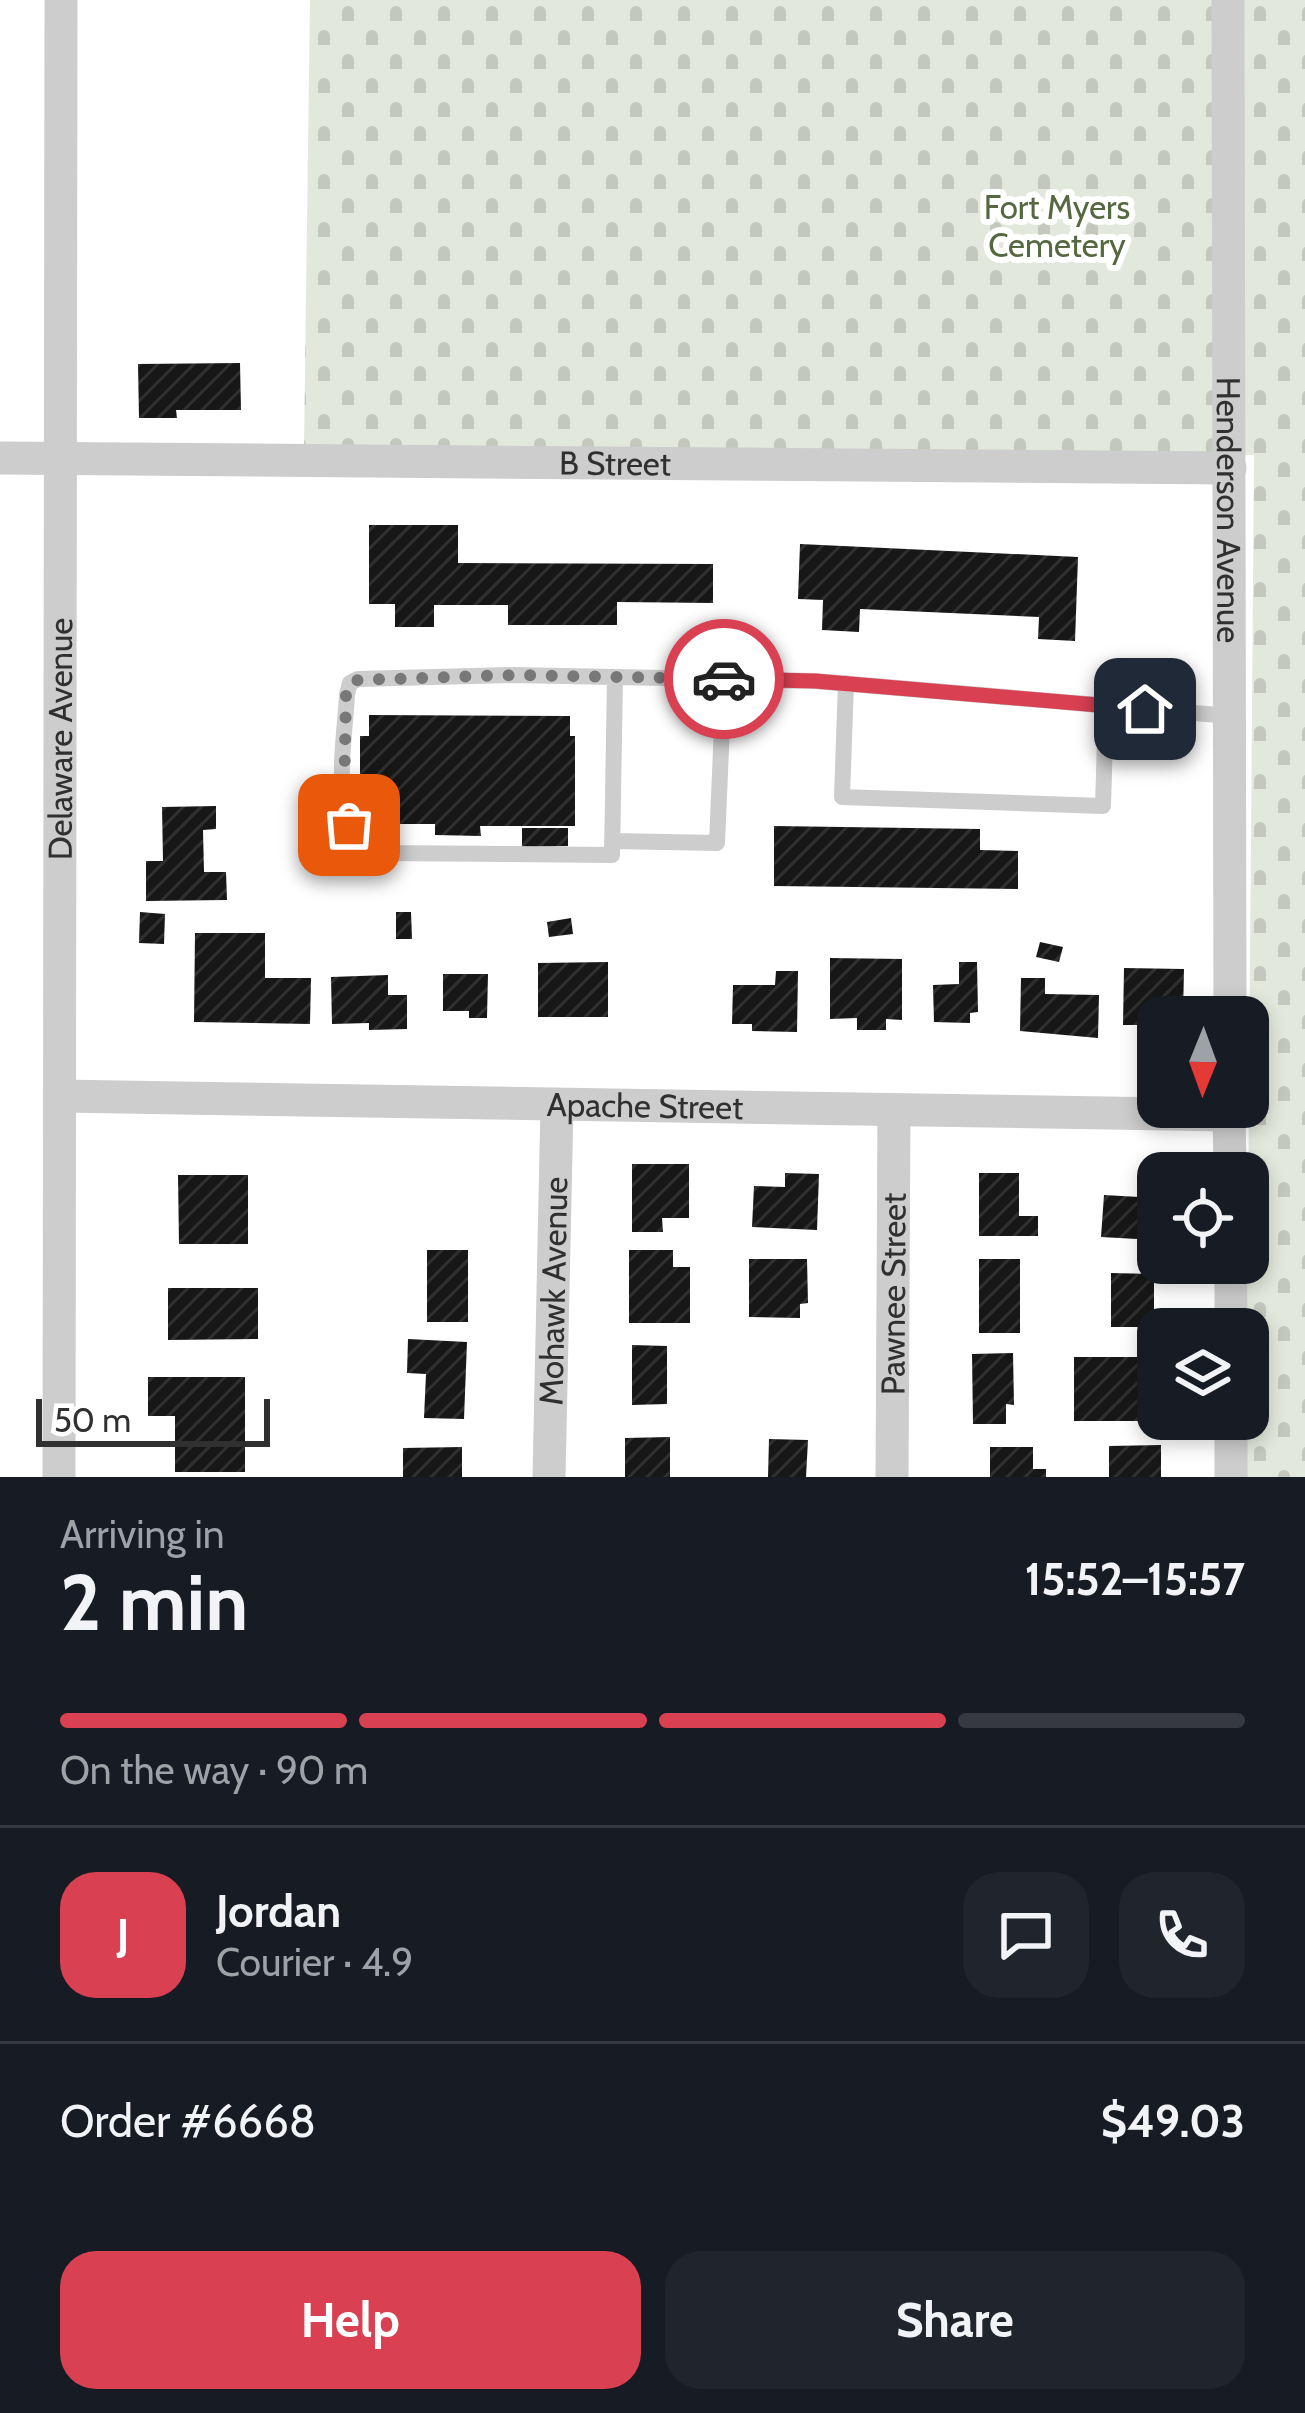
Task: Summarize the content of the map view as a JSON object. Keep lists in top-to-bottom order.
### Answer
{
  "streets": {
    "street": [
      "B Street",
      "Henderson Avenue",
      "Delaware Avenue",
      "Apache Street",
      "Mohawk Avenue",
      "Pawnee Street"
    ]
  },
  "crossings": [
    ["B Street", "Henderson Avenue"],
    ["B Street", "Delaware Avenue"],
    ["Delaware Avenue", "Apache Street"],
    ["Apache Street", "Mohawk Avenue"],
    ["Apache Street", "Pawnee Street"]
  ],
  "parks": ["Fort Myers Cemetery"],
  "scale_bar": "50 m",
  "north": "bottom",
  "page": {
    "scale": "50 m",
    "heading": ["2 min", "Arriving in", "15:52–15:57"],
    "panel": [
      "Jordan",
      "Courier · 4.9",
      "Order #6668",
      "$49.03"
    ],
    "bar": "On the way · 90 m",
    "round": "J",
    "buttons": ["Help", "Share"]
  }
}
